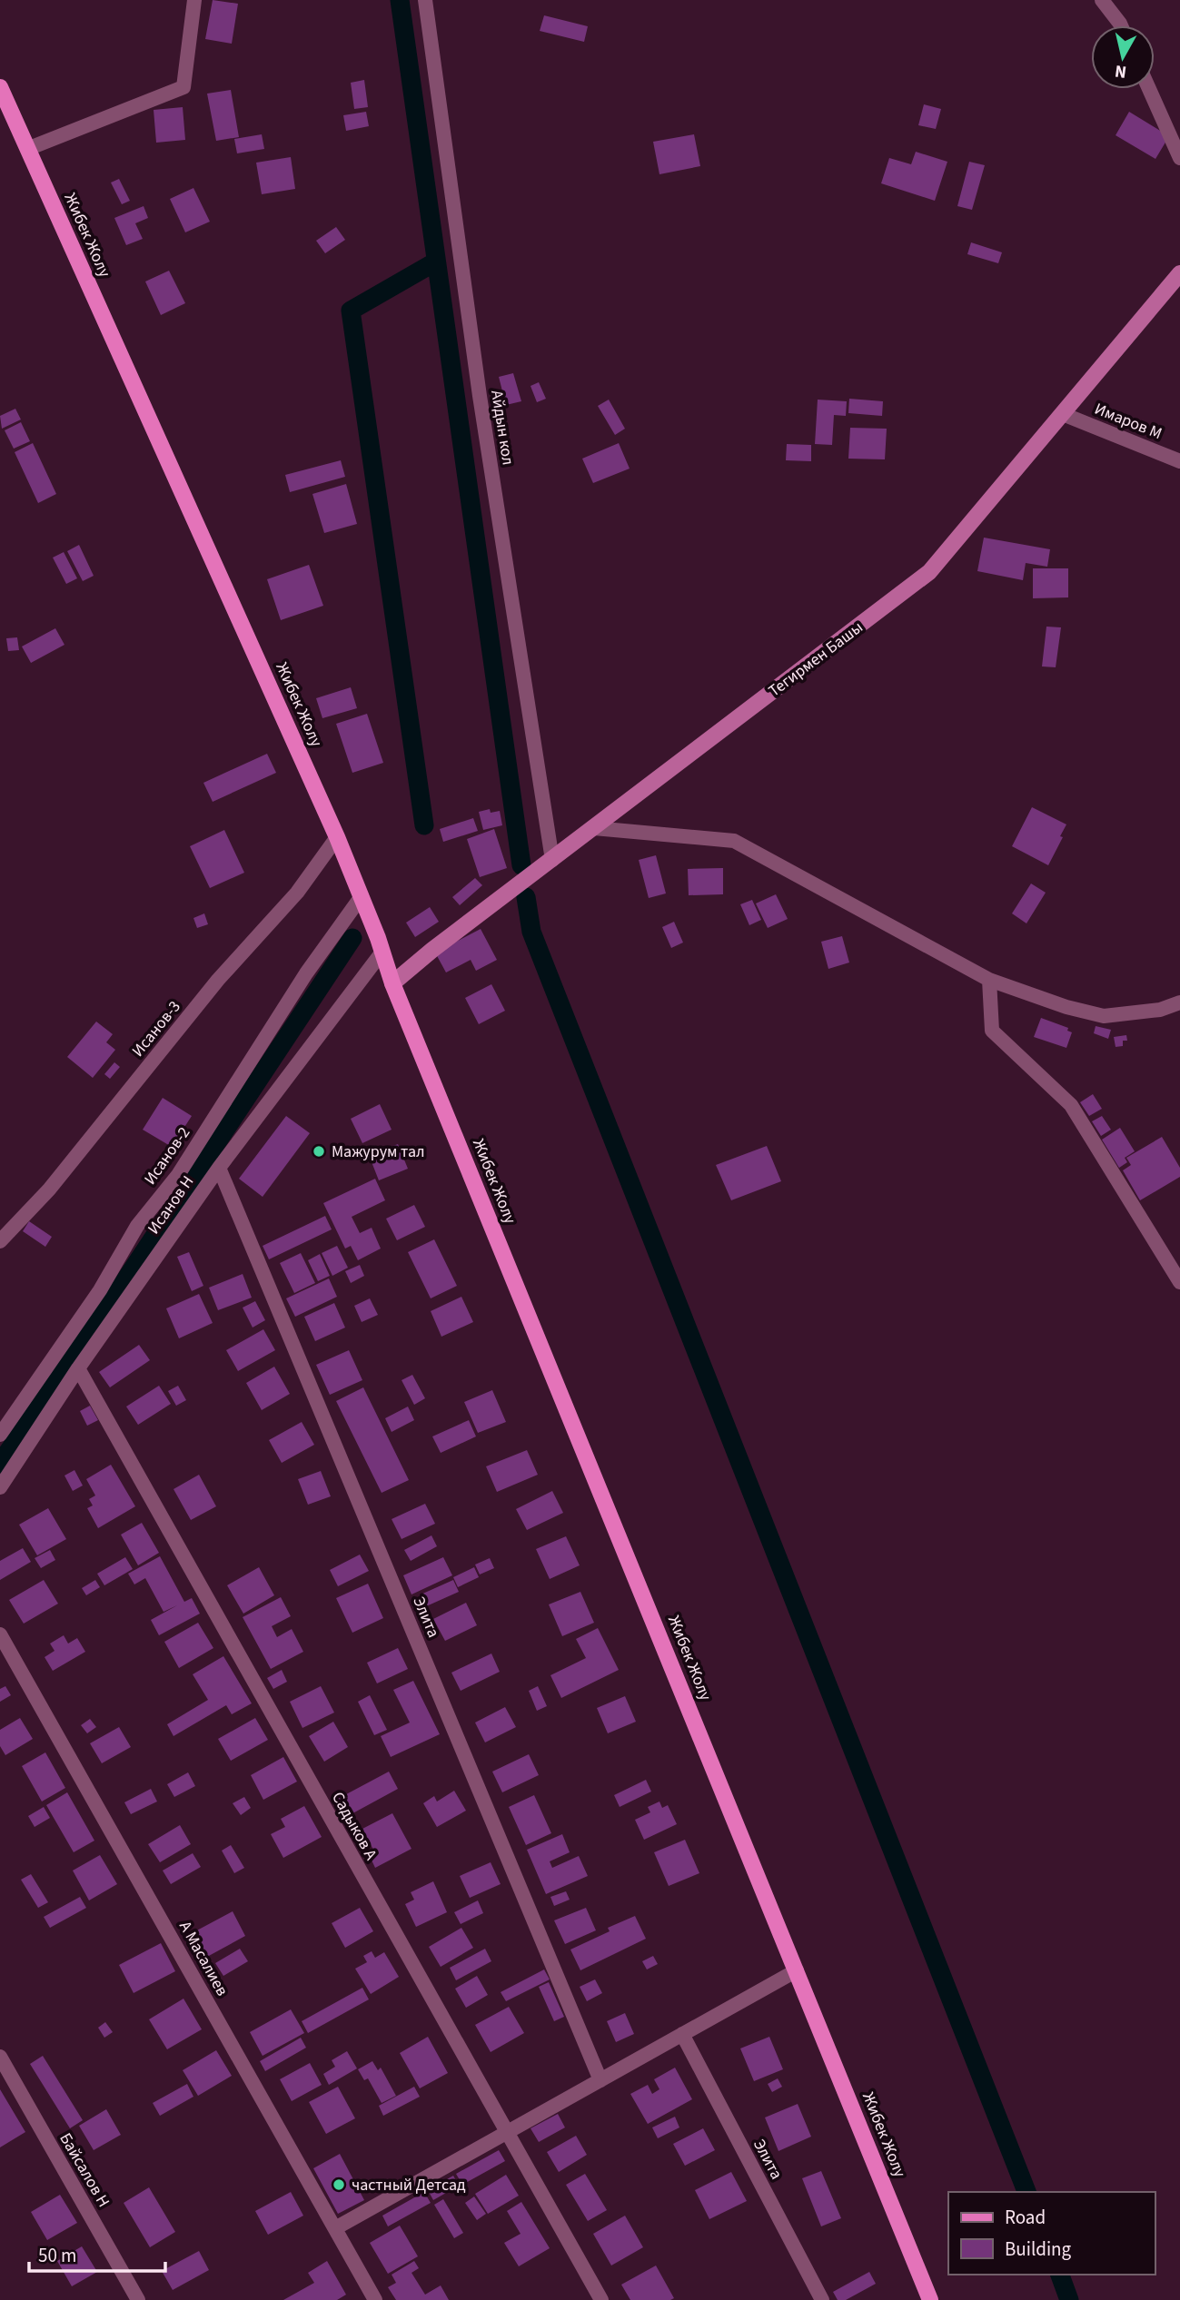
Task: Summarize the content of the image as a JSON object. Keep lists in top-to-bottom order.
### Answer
{
  "streets": {
    "main road": ["Жибек Жолу"],
    "street": [
      "Имаров М",
      "Айдын кол",
      "Тегирмен Башы",
      "Исанов-3",
      "Исанов-2",
      "Исанов Н",
      "Элита",
      "Садыков А",
      "А Масалиев",
      "Байсалов Н"
    ]
  },
  "crossings": [
    ["Жибек Жолу", "Тегирмен Башы"],
    ["Жибек Жолу", "Исанов-3"],
    ["Жибек Жолу", "Исанов-2"],
    ["Жибек Жолу", "Исанов Н"],
    ["Имаров М", "Тегирмен Башы"],
    ["Айдын кол", "Тегирмен Башы"],
    ["Исанов Н", "Элита"],
    ["Исанов Н", "Садыков А"]
  ],
  "places": ["Мажурум тал", "частный Детсад"],
  "legend": ["Road", "Building"],
  "scale_bar": "50 m",
  "north": "bottom"
}
